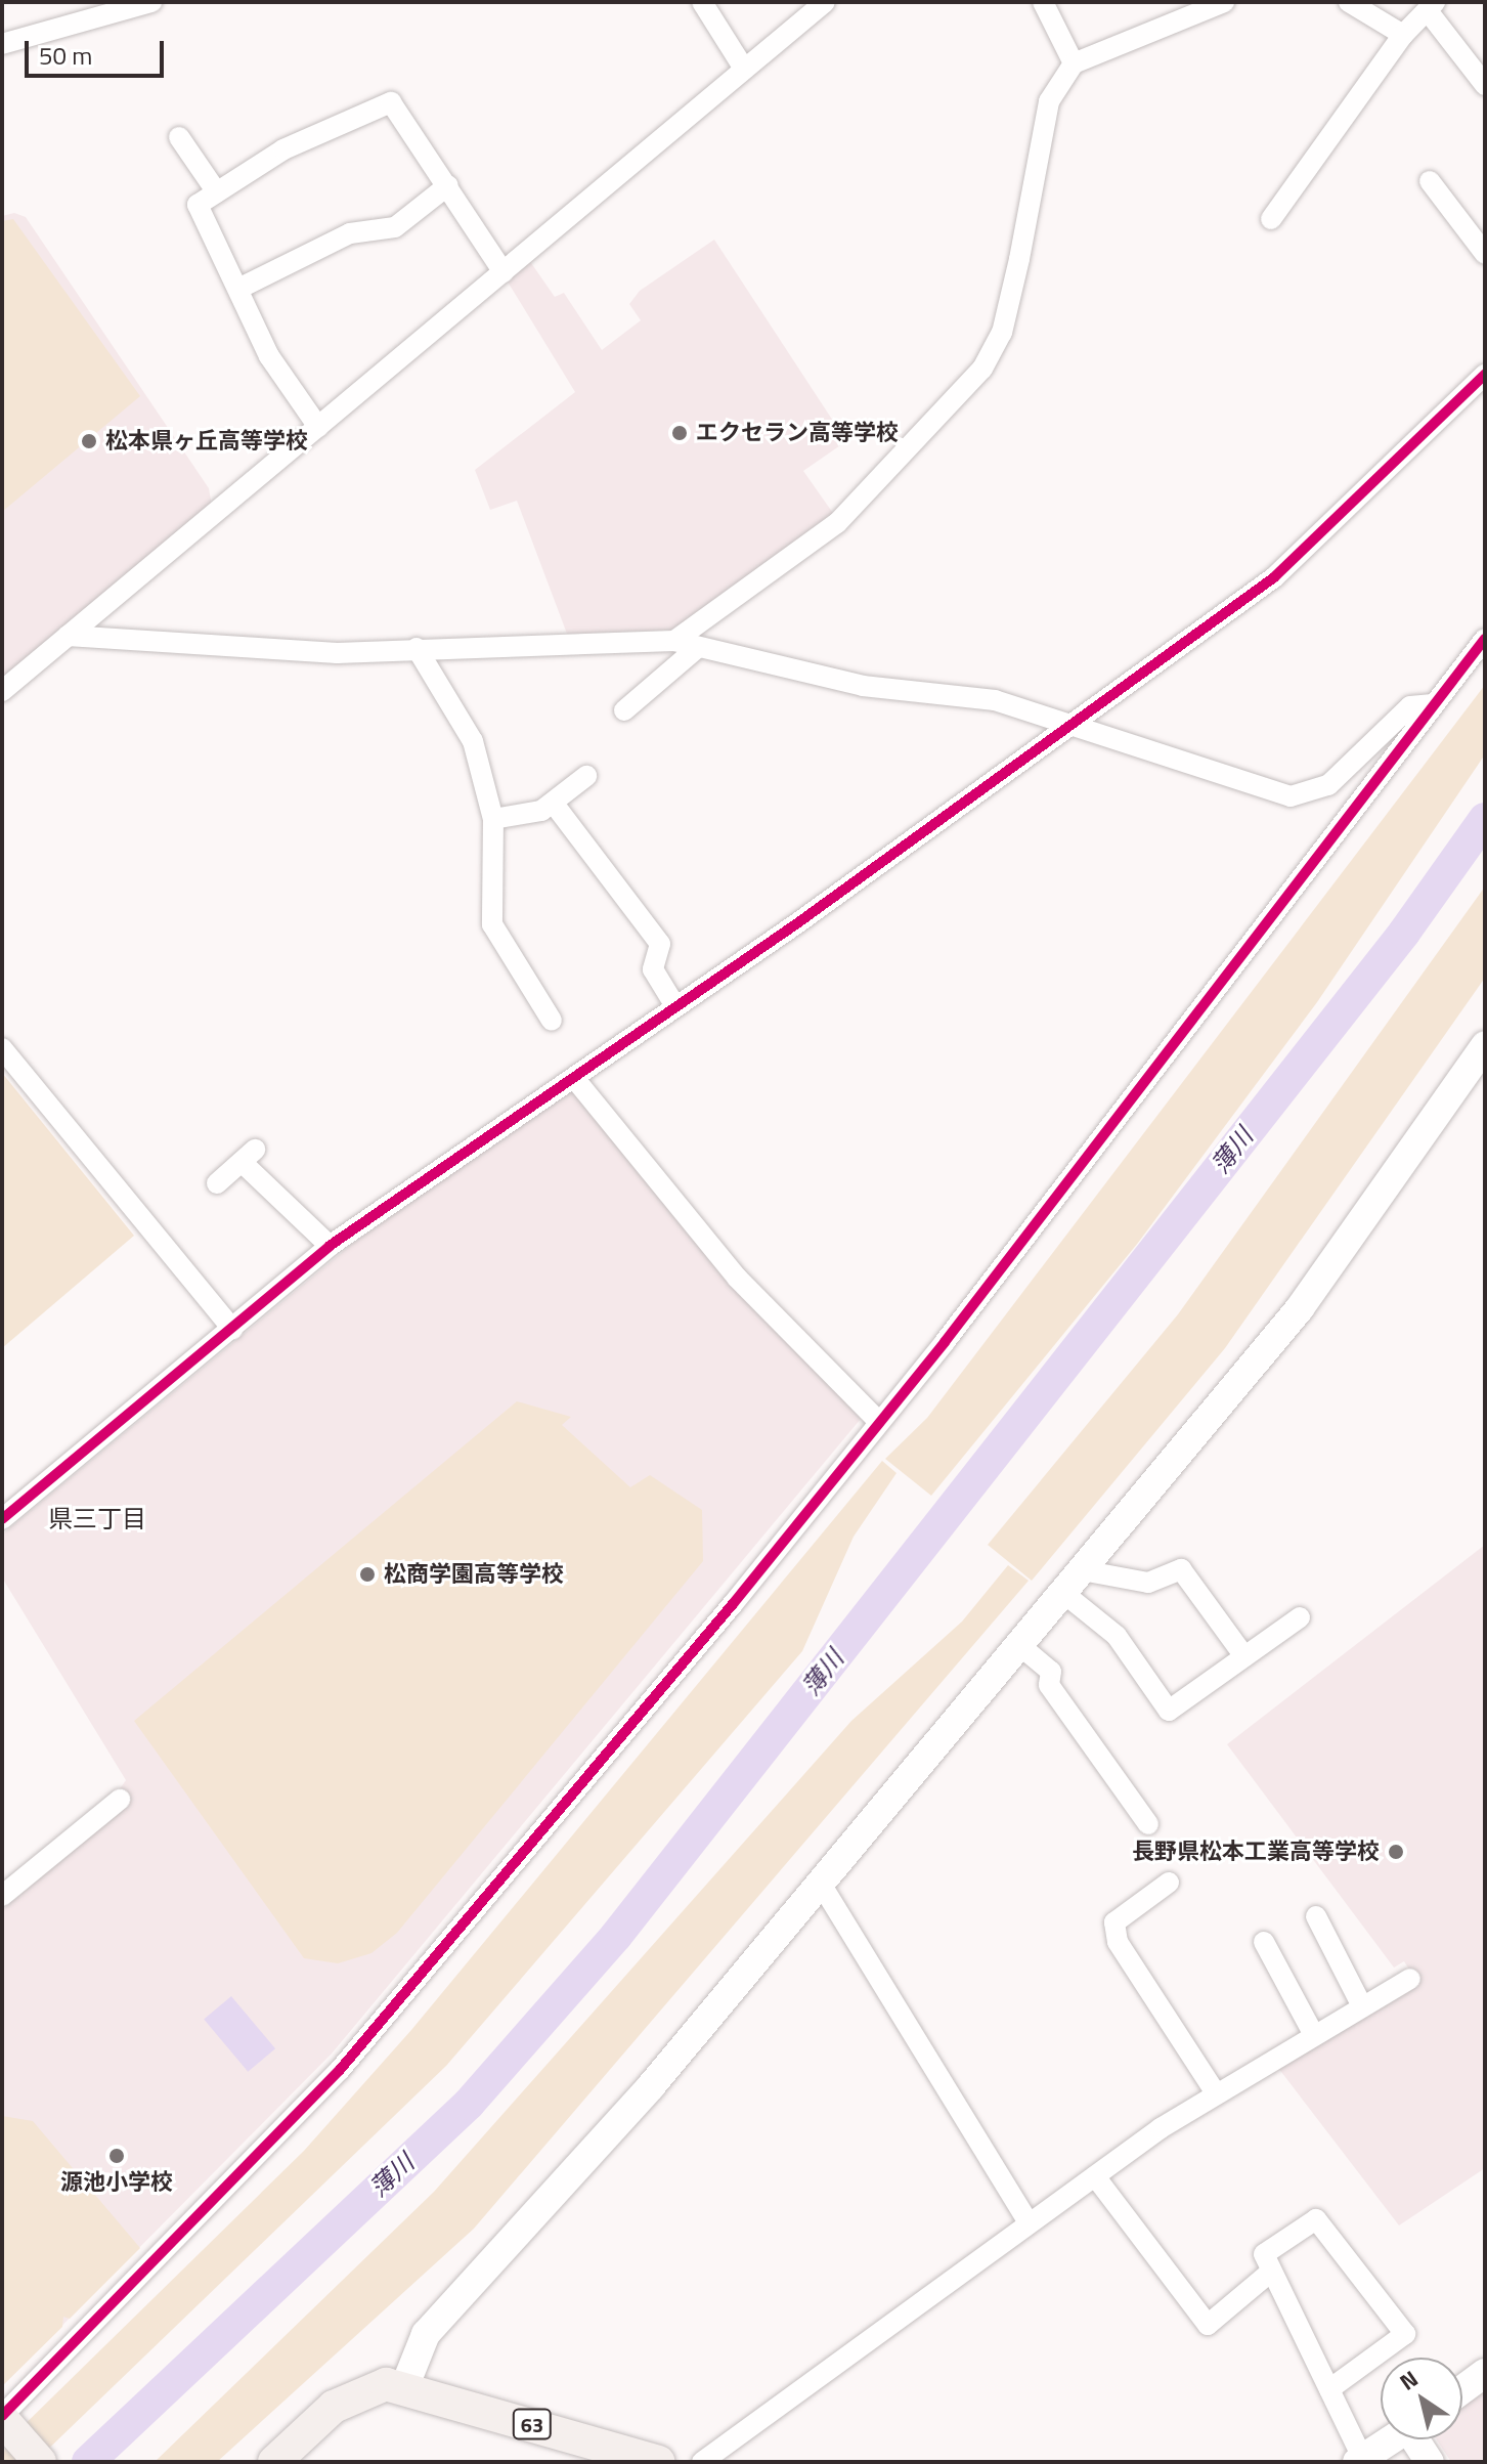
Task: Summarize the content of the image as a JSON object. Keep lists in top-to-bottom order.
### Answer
{
  "streets": {
    "main road": ["63"]
  },
  "districts": ["県三丁目"],
  "water": ["薄川"],
  "places": [
    "エクセラン高等学校",
    "松本県ヶ丘高等学校",
    "松商学園高等学校",
    "長野県松本工業高等学校",
    "源池小学校"
  ],
  "scale_bar": "50 m",
  "north": "top left"
}
